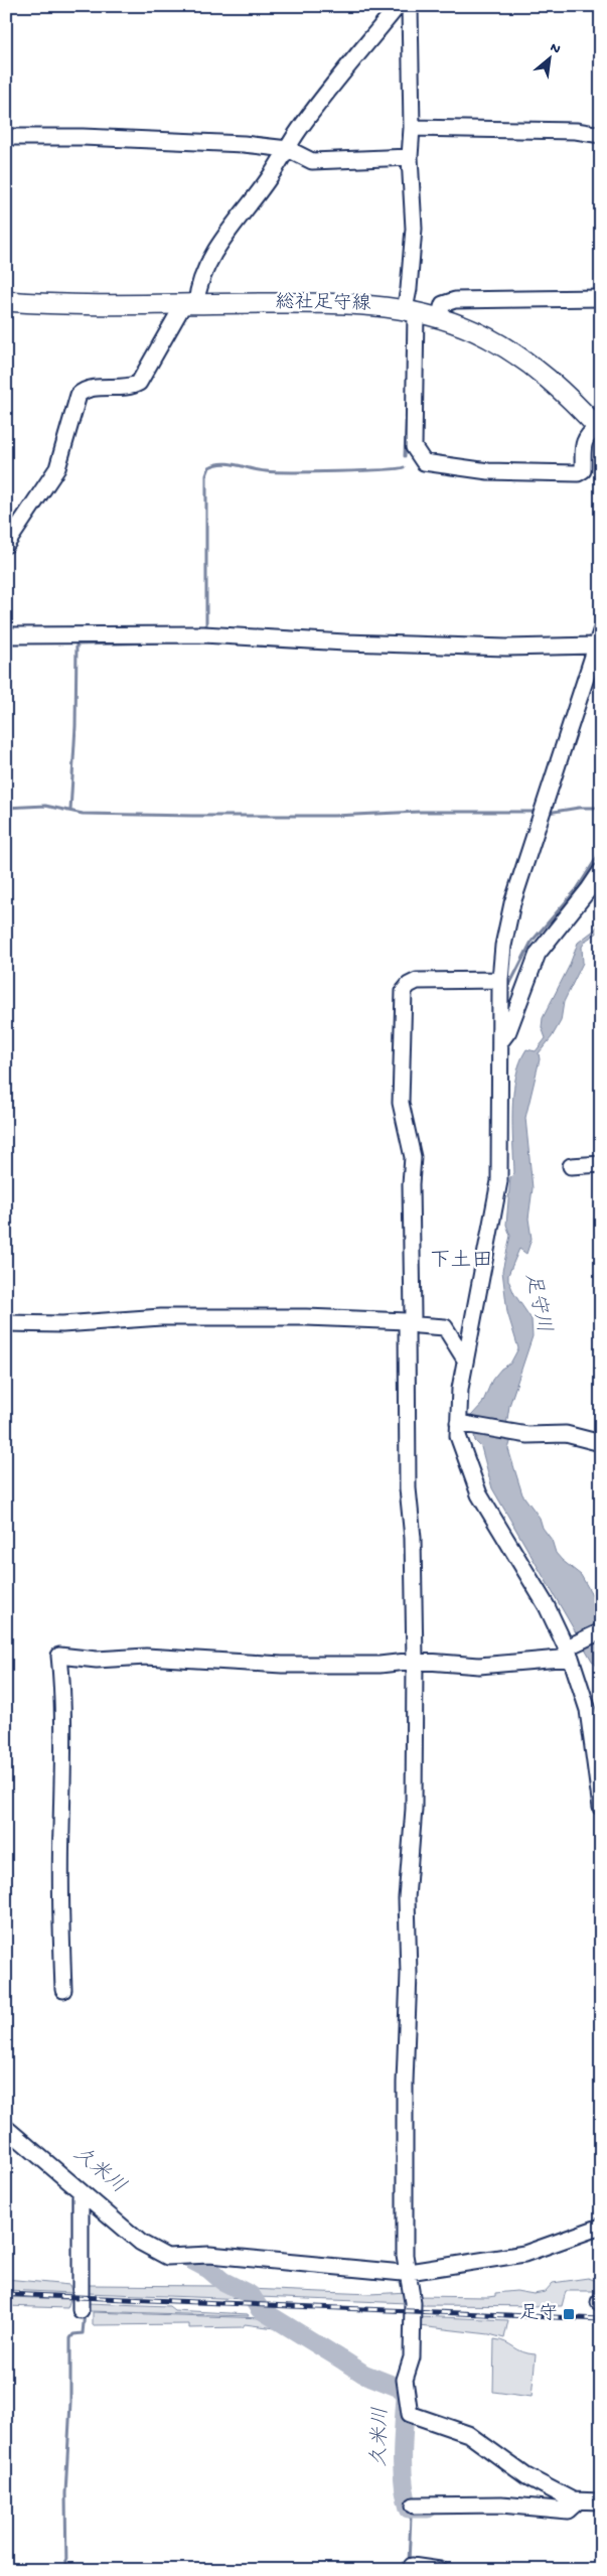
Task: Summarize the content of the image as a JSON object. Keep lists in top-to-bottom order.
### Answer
{
  "streets": {
    "main road": ["総社足守線"]
  },
  "districts": ["下土田"],
  "water": ["足守川", "久米川"],
  "places": {
    "transit": ["足守"]
  },
  "north": "top right"
}
